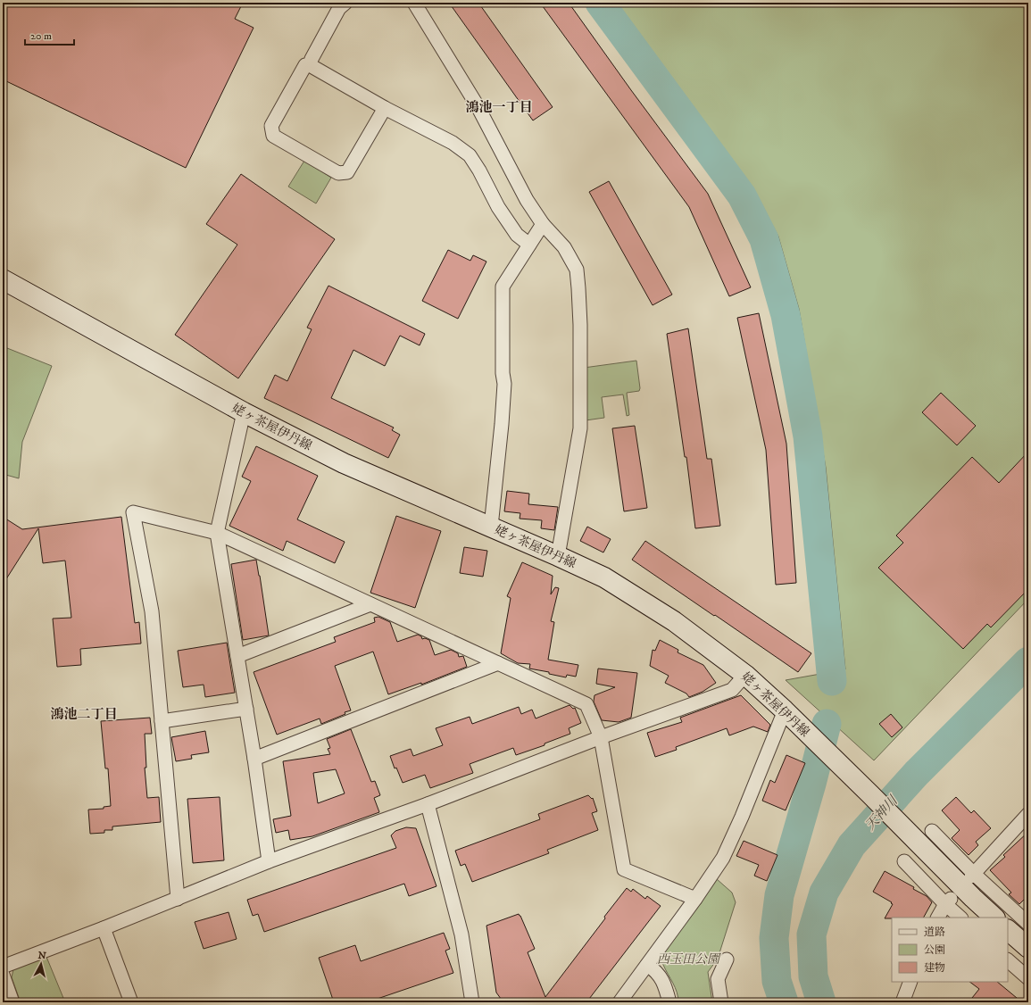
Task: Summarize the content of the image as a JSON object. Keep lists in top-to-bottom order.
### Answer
{
  "streets": {
    "main road": ["姥ヶ茶屋伊丹線"]
  },
  "districts": ["鴻池一丁目", "鴻池二丁目"],
  "water": ["天神川"],
  "parks": ["西玉田公園"],
  "legend": ["道路", "公園", "建物"],
  "scale_bar": "20 m",
  "north": "top"
}
